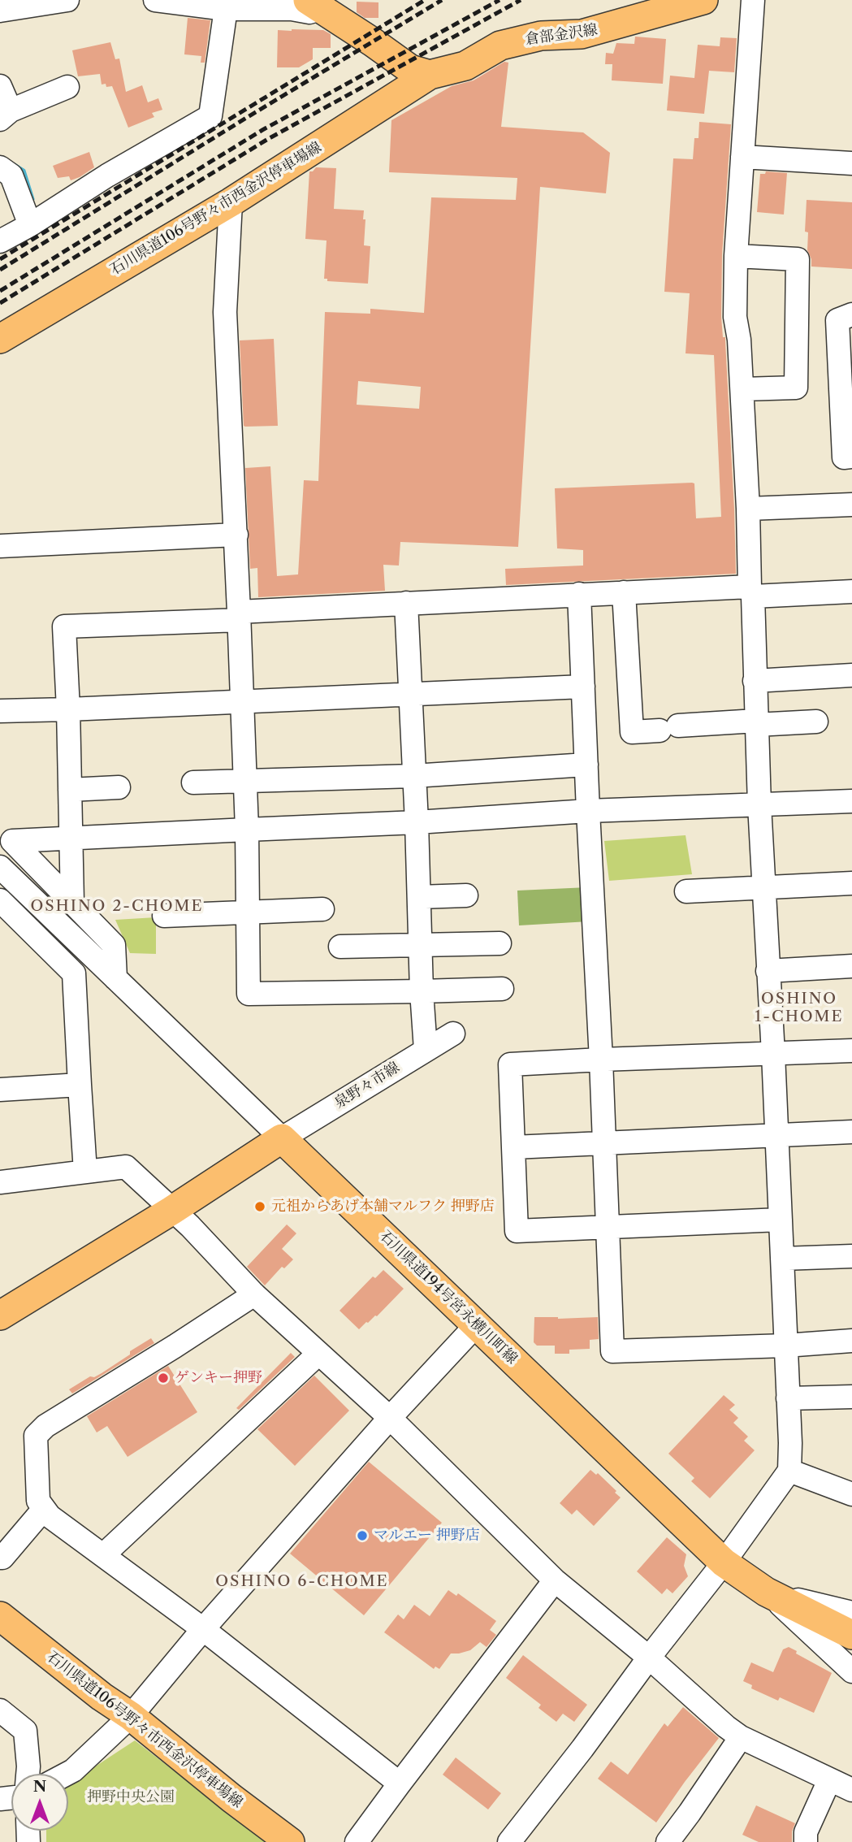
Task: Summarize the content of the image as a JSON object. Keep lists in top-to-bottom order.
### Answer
{
  "streets": {
    "main road": ["倉部金沢線", "石川県道106号野々市西金沢停車場線", "石川県道194号宮永横川町線"],
    "street": ["泉野々市線"]
  },
  "crossings": [
    ["倉部金沢線", "石川県道106号野々市西金沢停車場線"],
    ["泉野々市線", "石川県道194号宮永横川町線"]
  ],
  "districts": ["OSHINO 2-CHOME", "OSHINO 1-CHOME", "OSHINO 6-CHOME"],
  "parks": ["押野中央公園"],
  "places": ["元祖からあげ本舗マルフク 押野店", "ゲンキー押野", "マルエー 押野店"],
  "north": "top"
}
